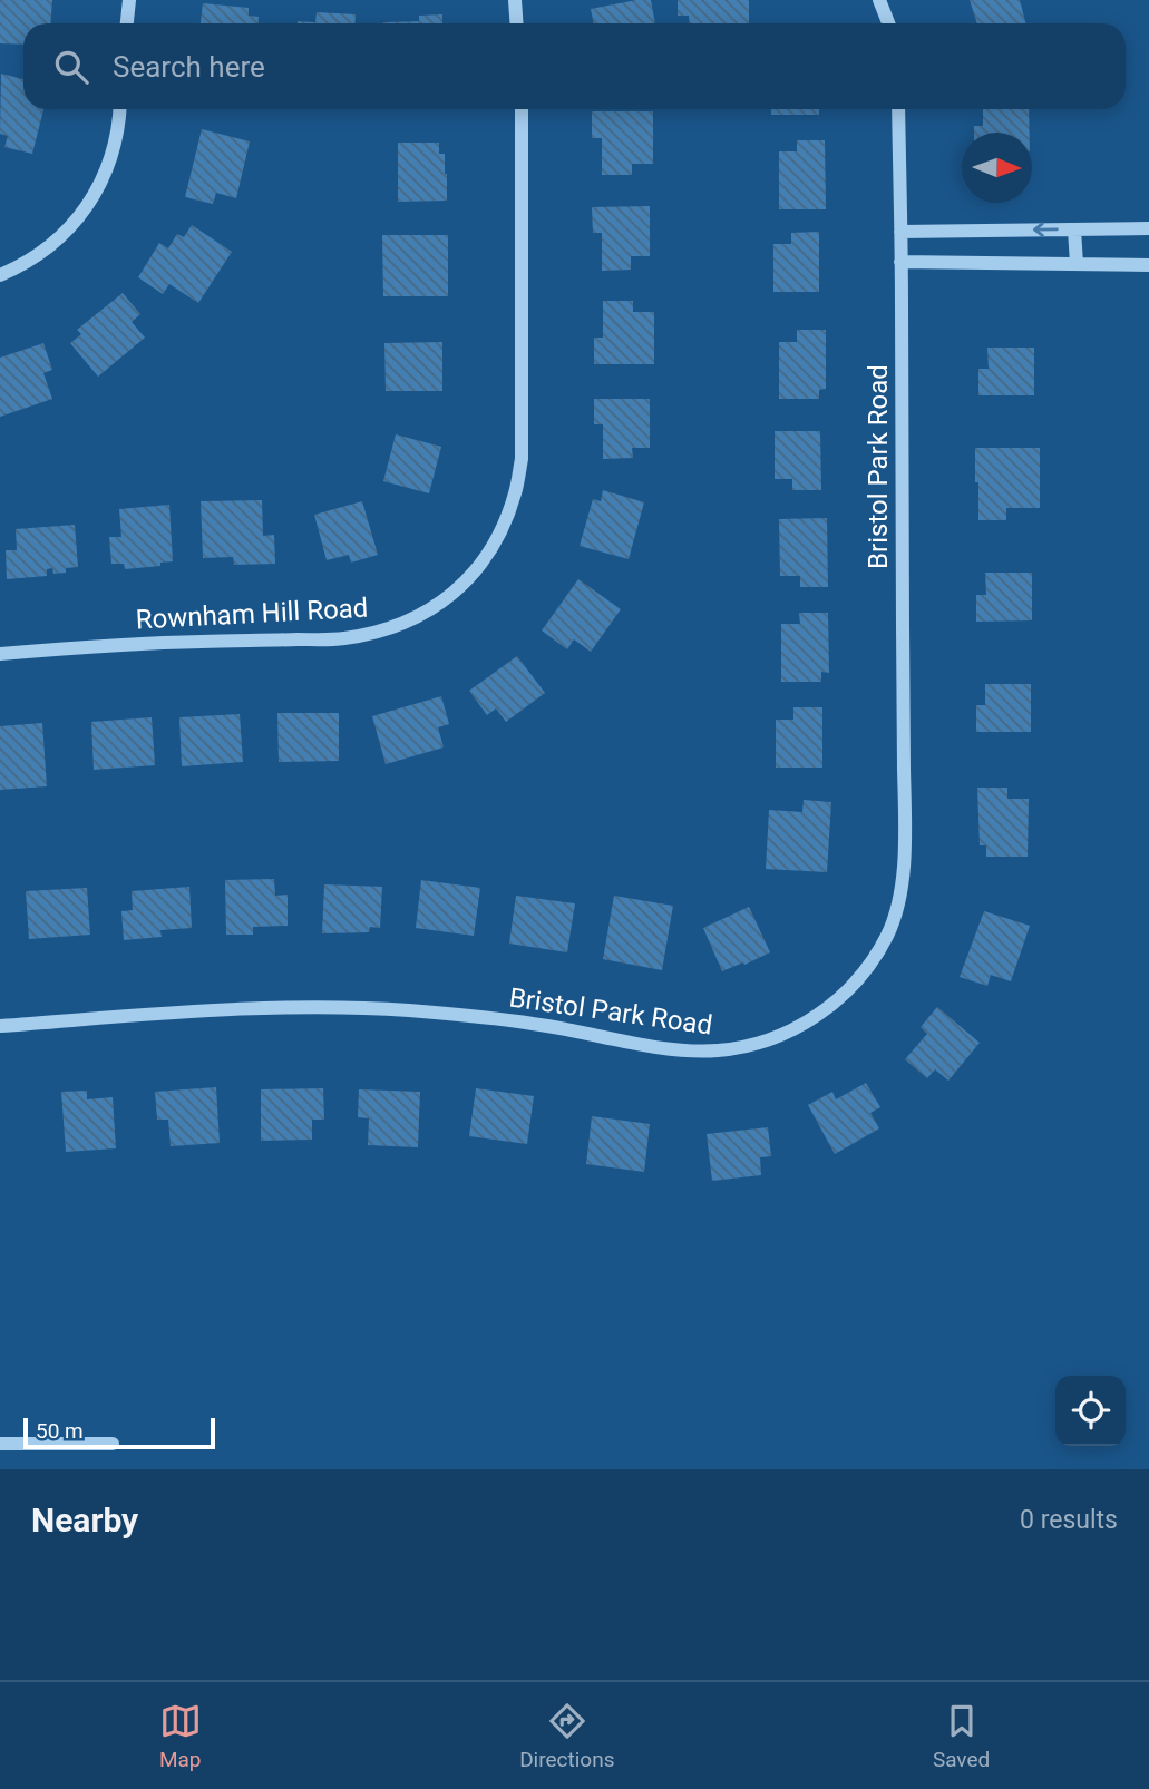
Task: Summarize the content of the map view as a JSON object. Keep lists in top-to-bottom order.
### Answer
{
  "streets": {
    "street": ["Bristol Park Road", "Rownham Hill Road"]
  },
  "scale_bar": "50 m",
  "north": "right",
  "page": {
    "search": "Search here",
    "scale": "50 m",
    "heading": ["Nearby", "0 results"],
    "nav": ["Map", "Directions", "Saved"]
  }
}
